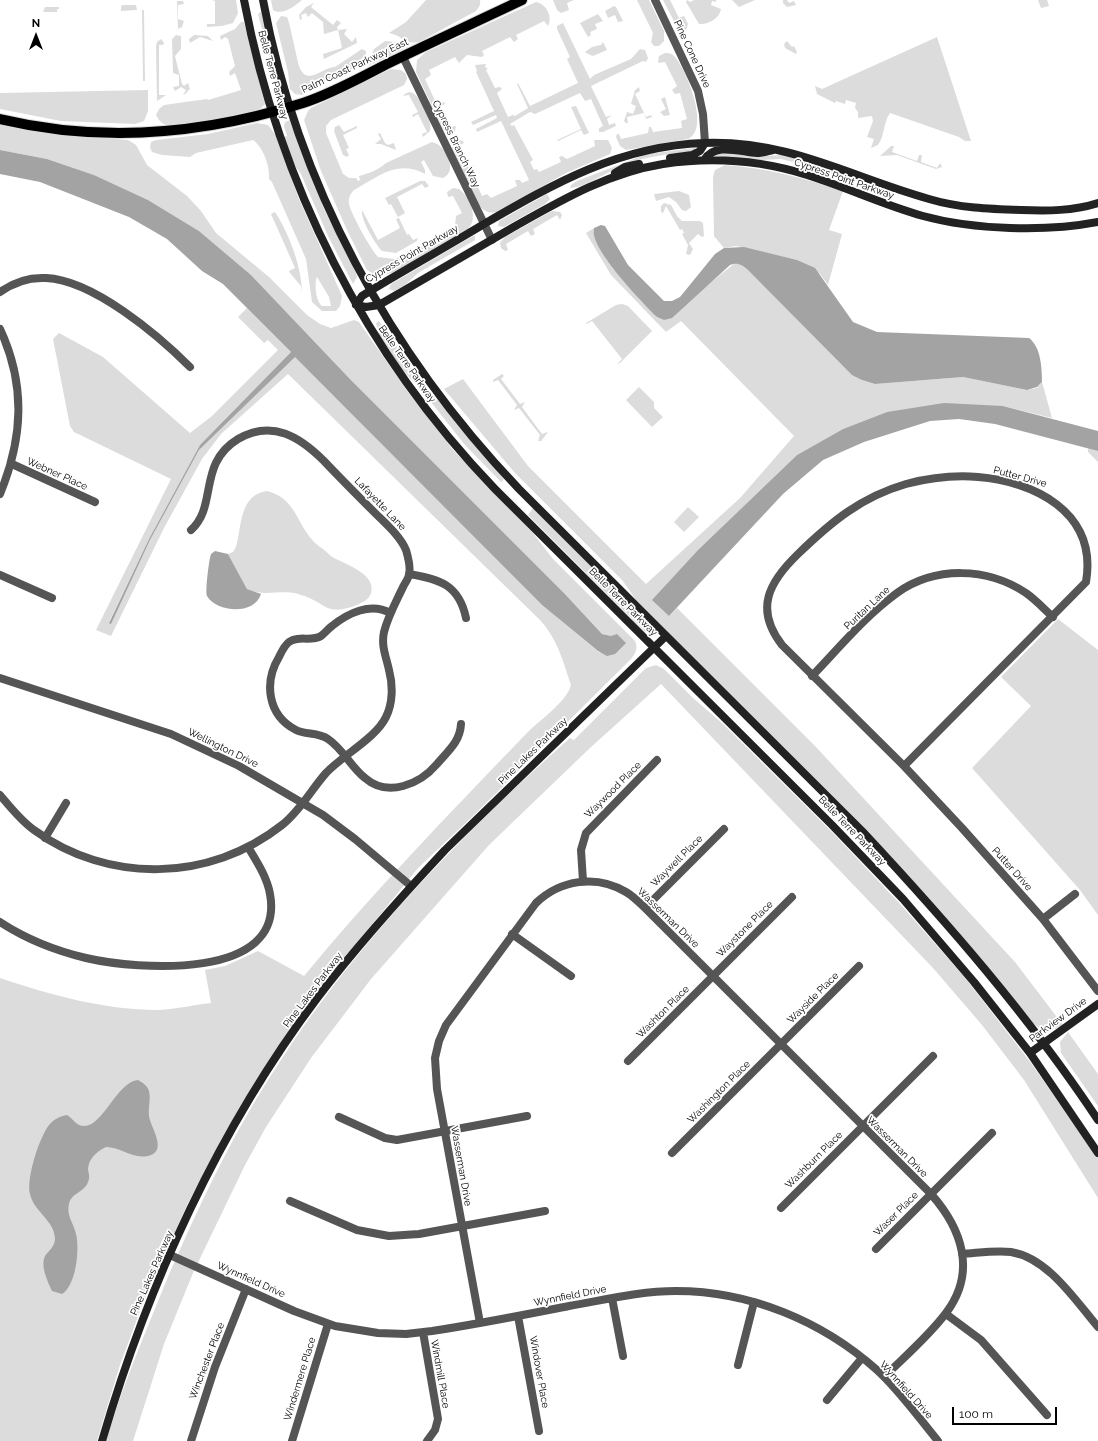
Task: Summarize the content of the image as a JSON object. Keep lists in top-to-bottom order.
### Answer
{
  "streets": {
    "main road": [
      "Palm Coast Parkway East",
      "Belle Terre Parkway",
      "Cypress Point Parkway",
      "Pine Lakes Parkway",
      "Parkview Drive"
    ],
    "street": [
      "Pine Cone Drive",
      "Cypress Branch Way",
      "Webner Place",
      "Putter Drive",
      "Lafayette Lane",
      "Puritan Lane",
      "Wellington Drive",
      "Waywood Place",
      "Waywell Place",
      "Wasserman Drive",
      "Waystone Place",
      "Wayside Place",
      "Washton Place",
      "Washington Place",
      "Washburn Place",
      "Waser Place",
      "Wynnfield Drive",
      "Winchester Place",
      "Windover Place",
      "Windmill Place",
      "Windermere Place"
    ]
  },
  "crossings": [
    ["Pine Cone Drive", "Cypress Point Parkway"],
    ["Palm Coast Parkway East", "Belle Terre Parkway"],
    ["Palm Coast Parkway East", "Cypress Branch Way"],
    ["Belle Terre Parkway", "Cypress Point Parkway"],
    ["Belle Terre Parkway", "Pine Lakes Parkway"],
    ["Belle Terre Parkway", "Parkview Drive"],
    ["Cypress Branch Way", "Cypress Point Parkway"],
    ["Putter Drive", "Puritan Lane"],
    ["Wellington Drive", "Pine Lakes Parkway"],
    ["Pine Lakes Parkway", "Wynnfield Drive"],
    ["Waywood Place", "Wasserman Drive"],
    ["Waywell Place", "Wasserman Drive"],
    ["Wasserman Drive", "Waystone Place"],
    ["Wasserman Drive", "Wayside Place"],
    ["Wasserman Drive", "Washton Place"],
    ["Wasserman Drive", "Washington Place"],
    ["Wasserman Drive", "Washburn Place"],
    ["Wasserman Drive", "Waser Place"],
    ["Wasserman Drive", "Wynnfield Drive"],
    ["Waystone Place", "Washton Place"],
    ["Wayside Place", "Washington Place"],
    ["Wynnfield Drive", "Winchester Place"],
    ["Wynnfield Drive", "Windover Place"],
    ["Wynnfield Drive", "Windmill Place"],
    ["Wynnfield Drive", "Windermere Place"]
  ],
  "scale_bar": "100 m",
  "north": "top"
}
